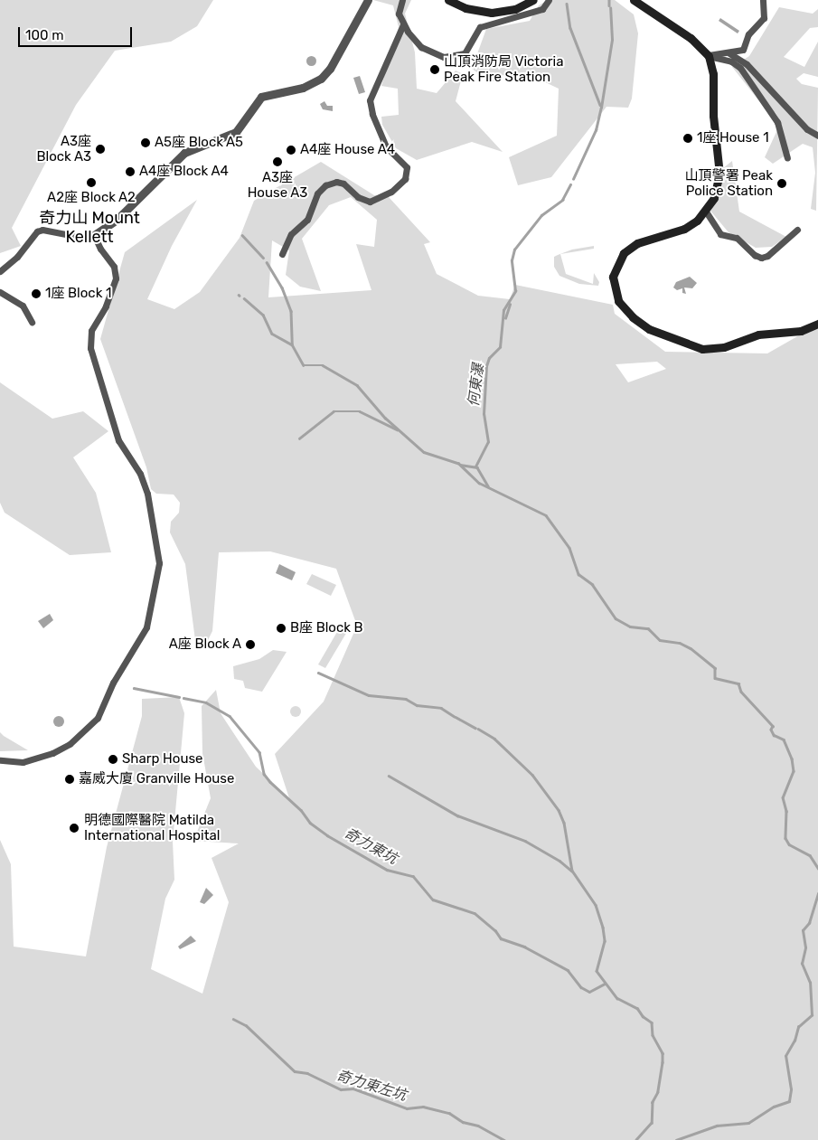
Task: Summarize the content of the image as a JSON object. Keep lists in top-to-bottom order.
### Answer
{
  "districts": ["奇力山 Mount Kellett"],
  "water": ["何東瀑", "奇力東坑", "奇力東左坑"],
  "places": [
    "山頂消防局 Victoria Peak Fire Station",
    "1座 House 1",
    "A5座 Block A5",
    "A3座 Block A3",
    "A4座 House A4",
    "A3座 House A3",
    "A4座 Block A4",
    "A2座 Block A2",
    "山頂警署 Peak Police Station",
    "1座 Block 1",
    "B座 Block B",
    "A座 Block A",
    "Sharp House",
    "嘉威大廈 Granville House",
    "明德國際醫院 Matilda International Hospital"
  ],
  "scale_bar": "100 m"
}
